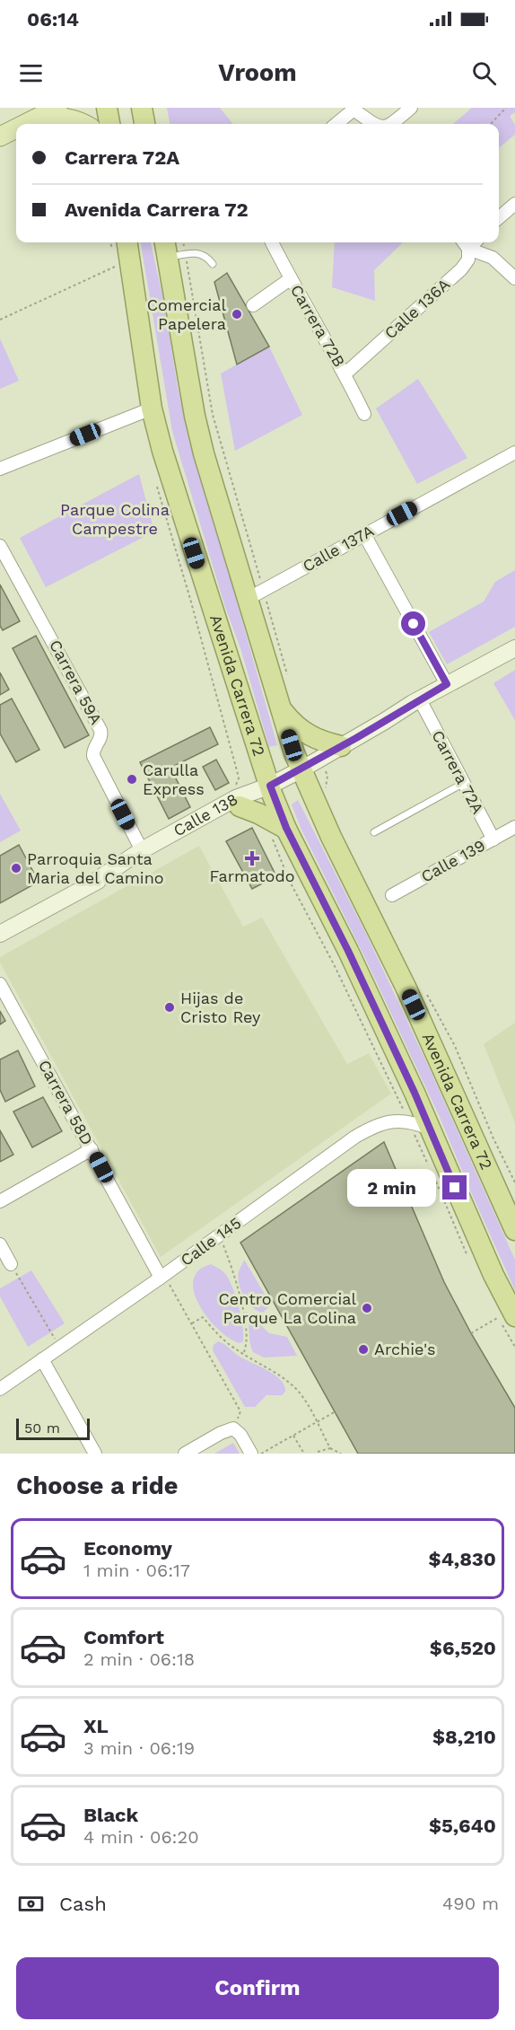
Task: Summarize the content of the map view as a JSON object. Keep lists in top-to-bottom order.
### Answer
{
  "streets": {
    "highway": ["Avenida Carrera 72"],
    "main road": ["Calle 138"],
    "street": [
      "Calle 136A",
      "Carrera 72B",
      "Calle 137A",
      "Carrera 59A",
      "Carrera 72A",
      "Calle 139",
      "Carrera 58D",
      "Calle 145"
    ]
  },
  "crossings": [
    ["Calle 136A", "Carrera 72B"],
    ["Calle 137A", "Avenida Carrera 72"],
    ["Carrera 59A", "Calle 138"],
    ["Avenida Carrera 72", "Calle 138"],
    ["Avenida Carrera 72", "Calle 145"],
    ["Carrera 72A", "Calle 138"],
    ["Carrera 72A", "Calle 139"],
    ["Carrera 58D", "Calle 145"]
  ],
  "parks": ["Parque Colina Campestre"],
  "places": {
    "other": [
      "Comercial Papelera",
      "Carulla Express",
      "Parroquia Santa Maria del Camino",
      "Hijas de Cristo Rey",
      "Centro Comercial Parque La Colina",
      "Archie's"
    ],
    "health": ["Farmatodo"]
  },
  "scale_bar": "50 m",
  "page": {
    "status": "06:14",
    "header": "Vroom",
    "banner": ["Carrera 72A", "Avenida Carrera 72"],
    "bubble": "2 min",
    "scale": "50 m",
    "heading": "Choose a ride",
    "list": [
      {
        "name": "Economy",
        "note": "1 min · 06:17",
        "value": "$4,830"
      },
      {
        "name": "Comfort",
        "note": "2 min · 06:18",
        "value": "$6,520"
      },
      {
        "name": "XL",
        "note": "3 min · 06:19",
        "value": "$8,210"
      },
      {
        "name": "Black",
        "note": "4 min · 06:20",
        "value": "$5,640"
      }
    ],
    "pay": ["Cash", "490 m"],
    "buttons": "Confirm"
  }
}
